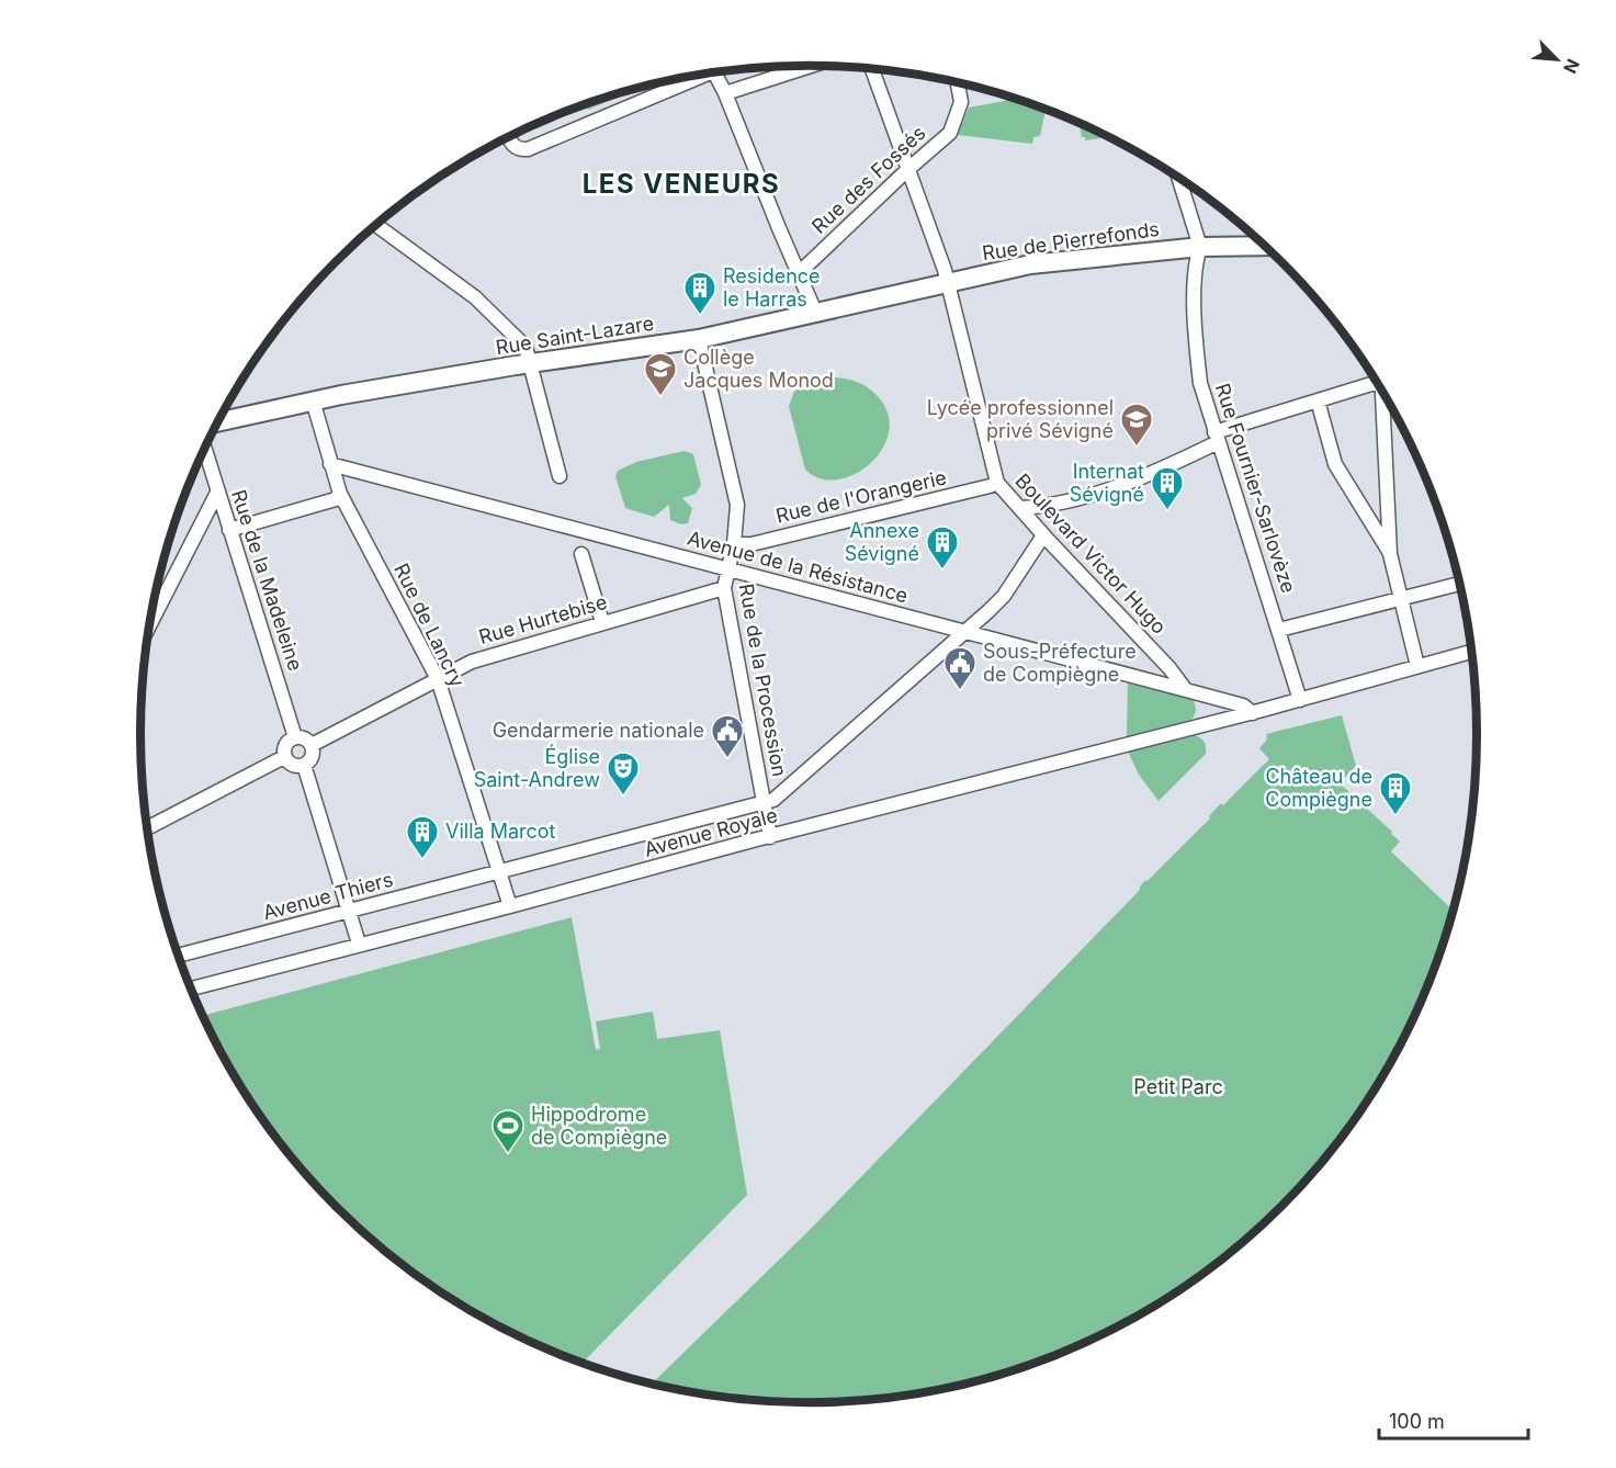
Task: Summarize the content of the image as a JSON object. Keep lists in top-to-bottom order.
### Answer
{
  "streets": {
    "main road": ["Rue de Pierrefonds", "Rue Saint-Lazare"],
    "street": [
      "Rue des Fossés",
      "Rue Fournier-Sarlovèze",
      "Rue de l'Orangerie",
      "Boulevard Victor Hugo",
      "Avenue de la Résistance",
      "Rue de la Madeleine",
      "Rue Hurtebise",
      "Rue de Lancry",
      "Rue de la Procession",
      "Avenue Royale",
      "Avenue Thiers"
    ]
  },
  "crossings": [
    ["Rue des Fossés", "Boulevard Victor Hugo"],
    ["Rue de Pierrefonds", "Rue Saint-Lazare"],
    ["Rue de Pierrefonds", "Rue Fournier-Sarlovèze"],
    ["Rue de Pierrefonds", "Boulevard Victor Hugo"],
    ["Rue Saint-Lazare", "Boulevard Victor Hugo"],
    ["Rue Saint-Lazare", "Rue de Lancry"],
    ["Rue Saint-Lazare", "Rue de la Procession"],
    ["Rue Fournier-Sarlovèze", "Avenue Royale"],
    ["Rue de l'Orangerie", "Boulevard Victor Hugo"],
    ["Rue de l'Orangerie", "Rue de la Procession"],
    ["Boulevard Victor Hugo", "Avenue de la Résistance"],
    ["Boulevard Victor Hugo", "Avenue Thiers"],
    ["Avenue de la Résistance", "Rue de Lancry"],
    ["Avenue de la Résistance", "Rue de la Procession"],
    ["Avenue de la Résistance", "Avenue Royale"],
    ["Avenue de la Résistance", "Avenue Thiers"],
    ["Rue de la Madeleine", "Rue Hurtebise"],
    ["Rue Hurtebise", "Rue de Lancry"],
    ["Rue Hurtebise", "Rue de la Procession"],
    ["Rue de Lancry", "Avenue Royale"],
    ["Rue de Lancry", "Avenue Thiers"],
    ["Rue de la Procession", "Avenue Royale"],
    ["Rue de la Procession", "Avenue Thiers"]
  ],
  "districts": ["LES VENEURS"],
  "parks": ["Petit Parc"],
  "places": {
    "building": [
      "Residence le Harras",
      "Internat Sévigné",
      "Annexe Sévigné",
      "Château de Compiègne",
      "Villa Marcot"
    ],
    "school or university": ["Collège Jacques Monod", "Lycée professionnel privé Sévigné"],
    "public building": ["Sous-Préfecture de Compiègne", "Gendarmerie nationale"],
    "theatre": ["Église Saint-Andrew"],
    "sports": ["Hippodrome de Compiègne"]
  },
  "scale_bar": "100 m",
  "north": "bottom right"
}
